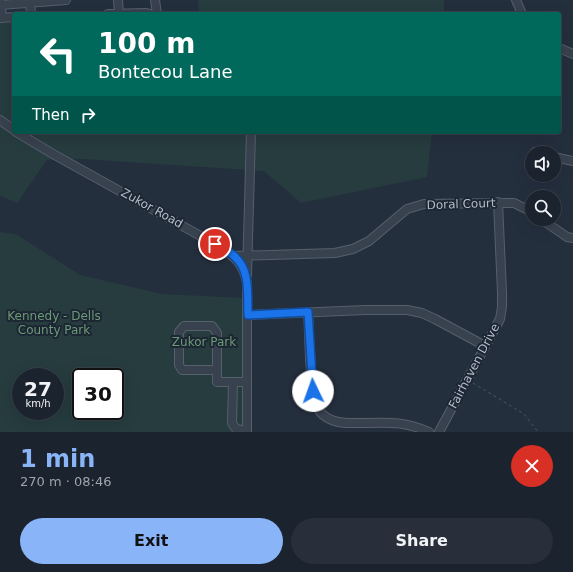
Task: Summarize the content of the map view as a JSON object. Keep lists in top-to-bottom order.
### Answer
{
  "streets": {
    "street": ["Doral Court", "Zukor Road", "Fairhaven Drive"]
  },
  "crossings": [
    ["Doral Court", "Zukor Road"],
    ["Doral Court", "Fairhaven Drive"]
  ],
  "parks": ["Kennedy - Dells County Park", "Zukor Park"],
  "page": {
    "turn": ["100 m", "Bontecou Lane"],
    "then": "Then",
    "speed": "27 km/h",
    "limit": "30",
    "heading": ["1 min", "270 m · 08:46"],
    "buttons": ["Exit", "Share"]
  }
}
